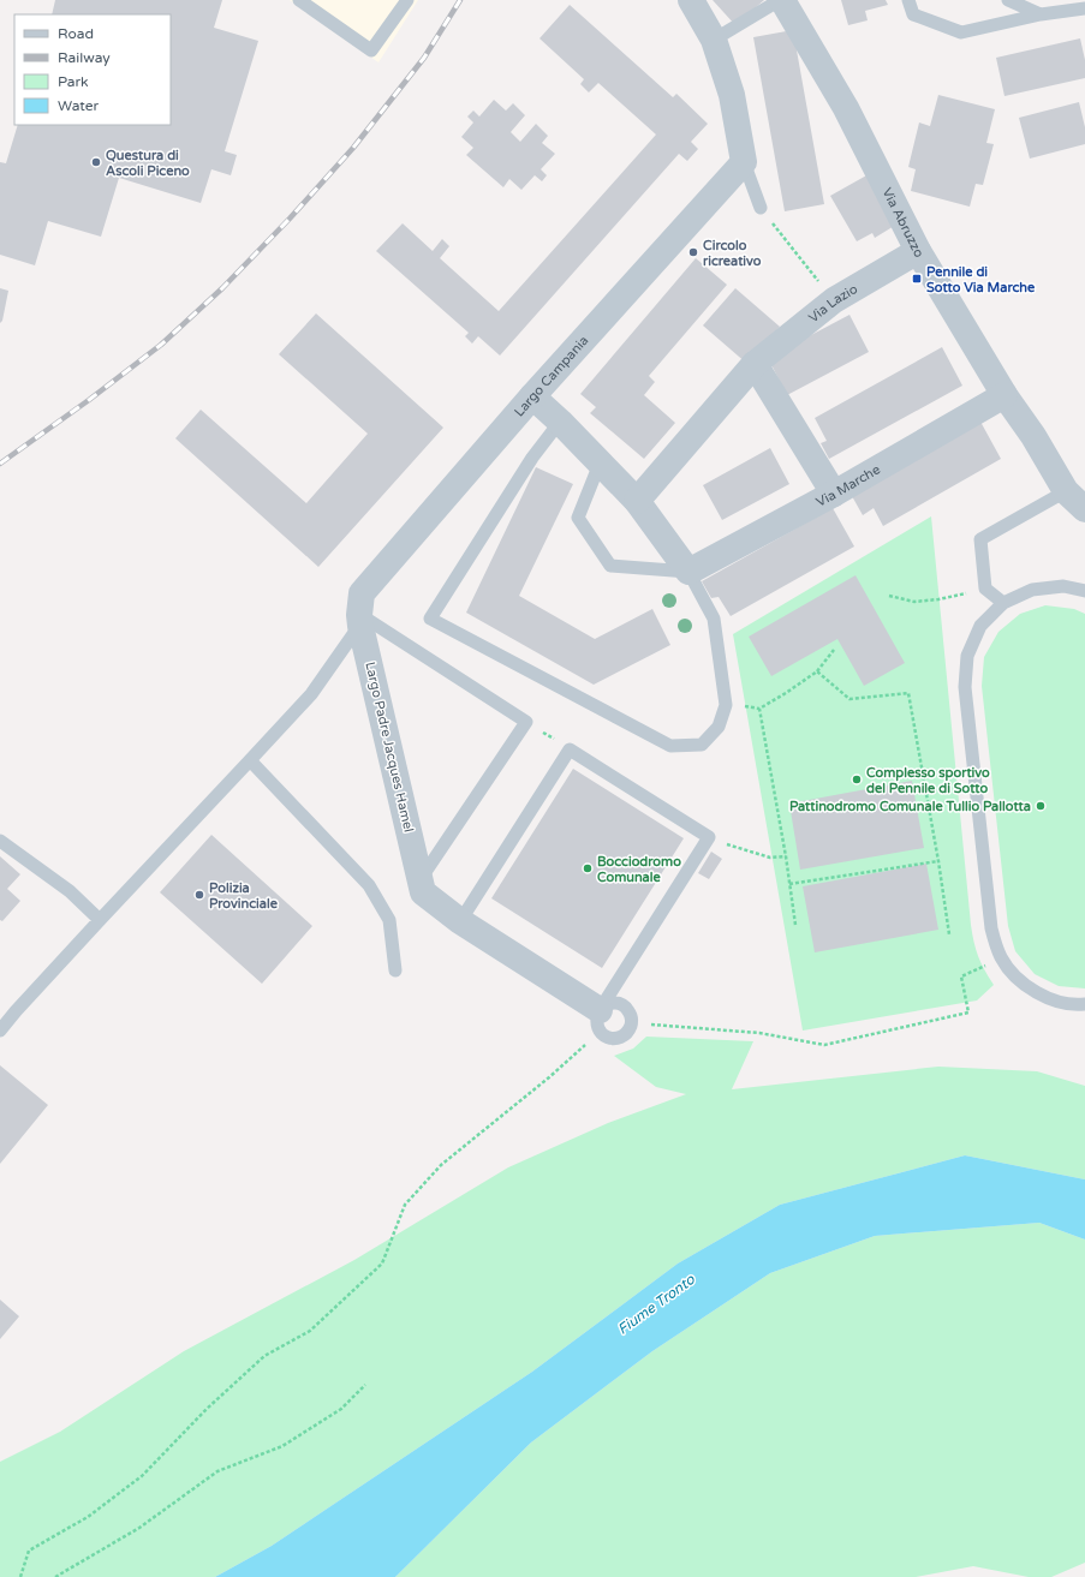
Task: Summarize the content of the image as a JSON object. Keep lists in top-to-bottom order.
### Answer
{
  "streets": {
    "street": [
      "Via Abruzzo",
      "Via Lazio",
      "Largo Campania",
      "Via Marche",
      "Largo Padre Jacques Hamel"
    ]
  },
  "crossings": [
    ["Via Abruzzo", "Via Lazio"],
    ["Via Abruzzo", "Via Marche"],
    ["Largo Campania", "Largo Padre Jacques Hamel"]
  ],
  "water": ["Fiume Tronto"],
  "places": {
    "other": [
      "Questura di Ascoli Piceno",
      "Circolo ricreativo",
      "Complesso sportivo del Pennile di Sotto",
      "Pattinodromo Comunale Tullio Pallotta",
      "Bocciodromo Comunale",
      "Polizia Provinciale"
    ],
    "transit": ["Pennile di Sotto Via Marche"]
  },
  "legend": [
    "Road",
    "Railway",
    "Park",
    "Water"
  ]
}
